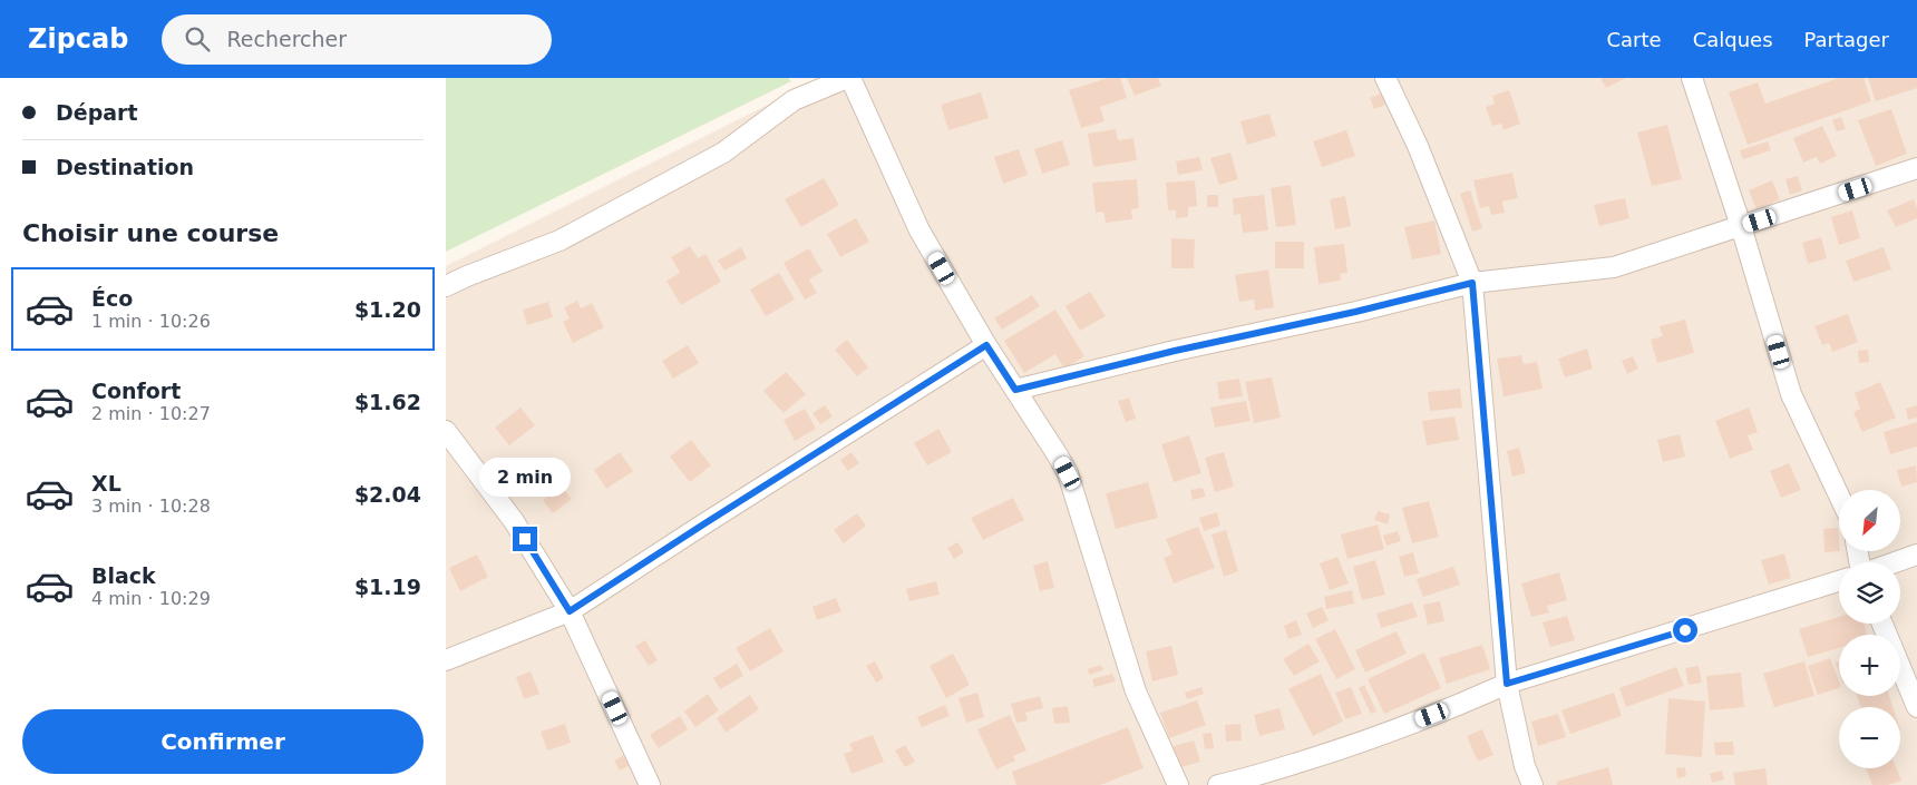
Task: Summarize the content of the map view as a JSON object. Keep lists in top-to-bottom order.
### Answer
{
  "north": "bottom left",
  "page": {
    "header": "Zipcab",
    "search": "Rechercher",
    "nav": ["Carte", "Calques", "Partager"],
    "banner": ["Départ", "Destination"],
    "heading": "Choisir une course",
    "list": [
      {
        "name": "Éco",
        "note": "1 min · 10:26",
        "value": "$1.20"
      },
      {
        "name": "Confort",
        "note": "2 min · 10:27",
        "value": "$1.62"
      },
      {
        "name": "XL",
        "note": "3 min · 10:28",
        "value": "$2.04"
      },
      {
        "name": "Black",
        "note": "4 min · 10:29",
        "value": "$1.19"
      }
    ],
    "bubble": "2 min",
    "map_buttons": ["+", "−"],
    "buttons": "Confirmer"
  }
}
